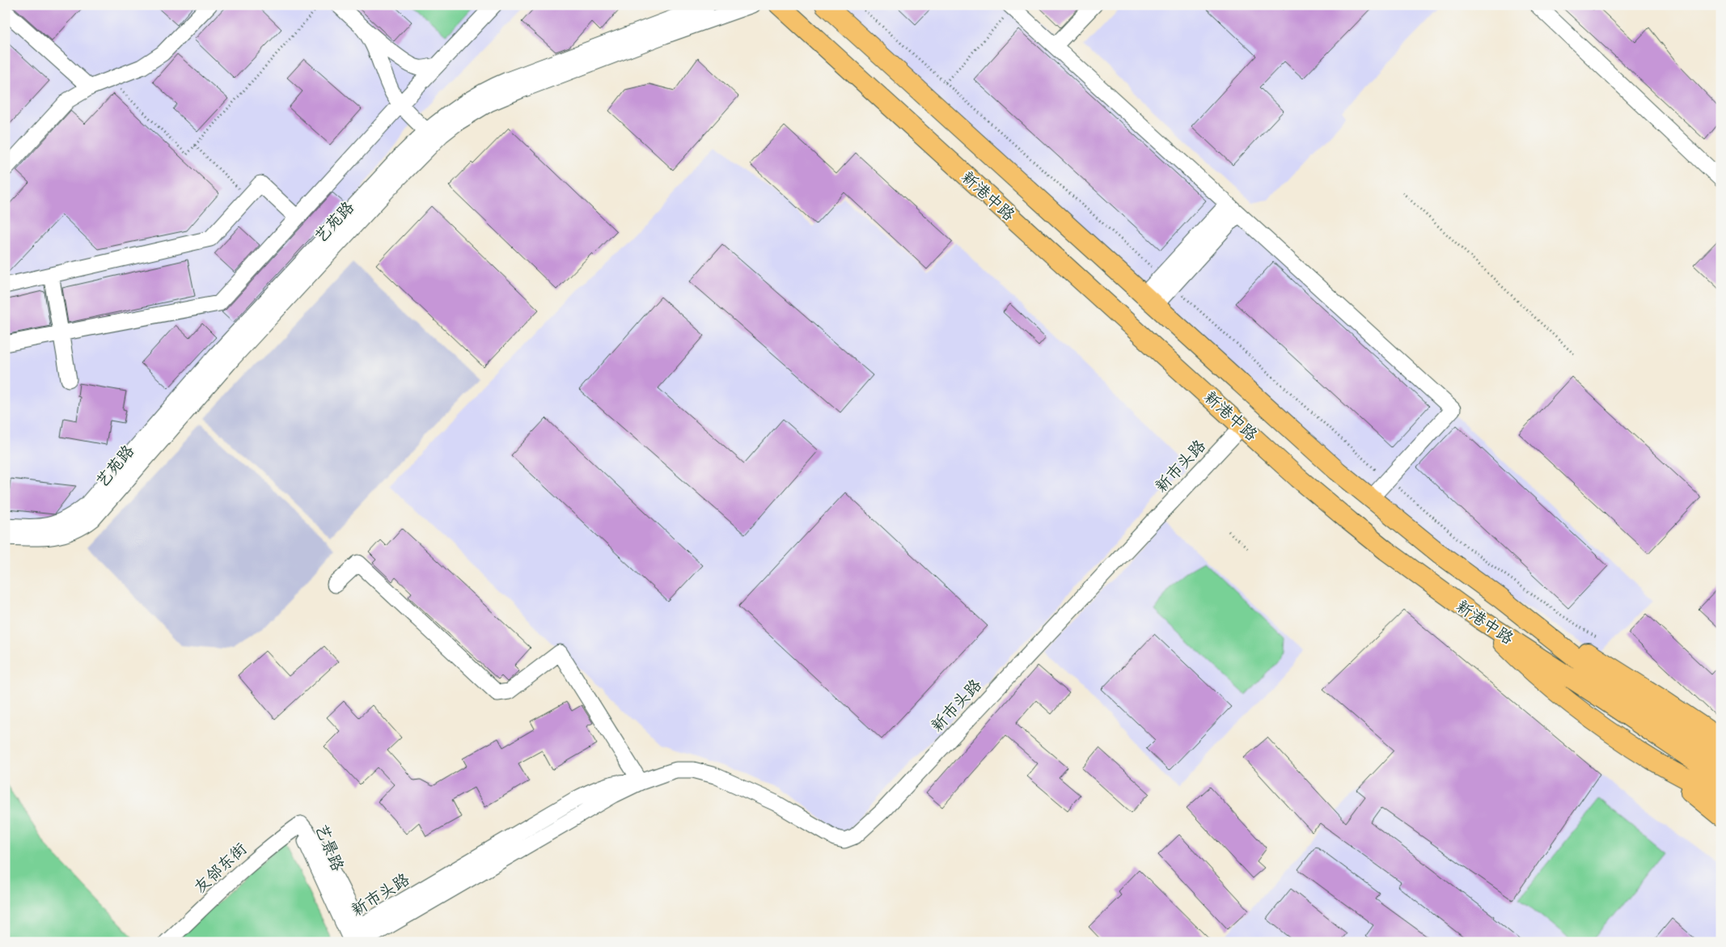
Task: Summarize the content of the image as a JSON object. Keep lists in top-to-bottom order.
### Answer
{
  "streets": {
    "main road": ["新港中路"],
    "street": [
      "艺苑路",
      "新市头路",
      "艺景路",
      "友邻东街"
    ]
  },
  "crossings": [
    ["新港中路", "新市头路"],
    ["新市头路", "艺景路"],
    ["艺景路", "友邻东街"]
  ]
}
